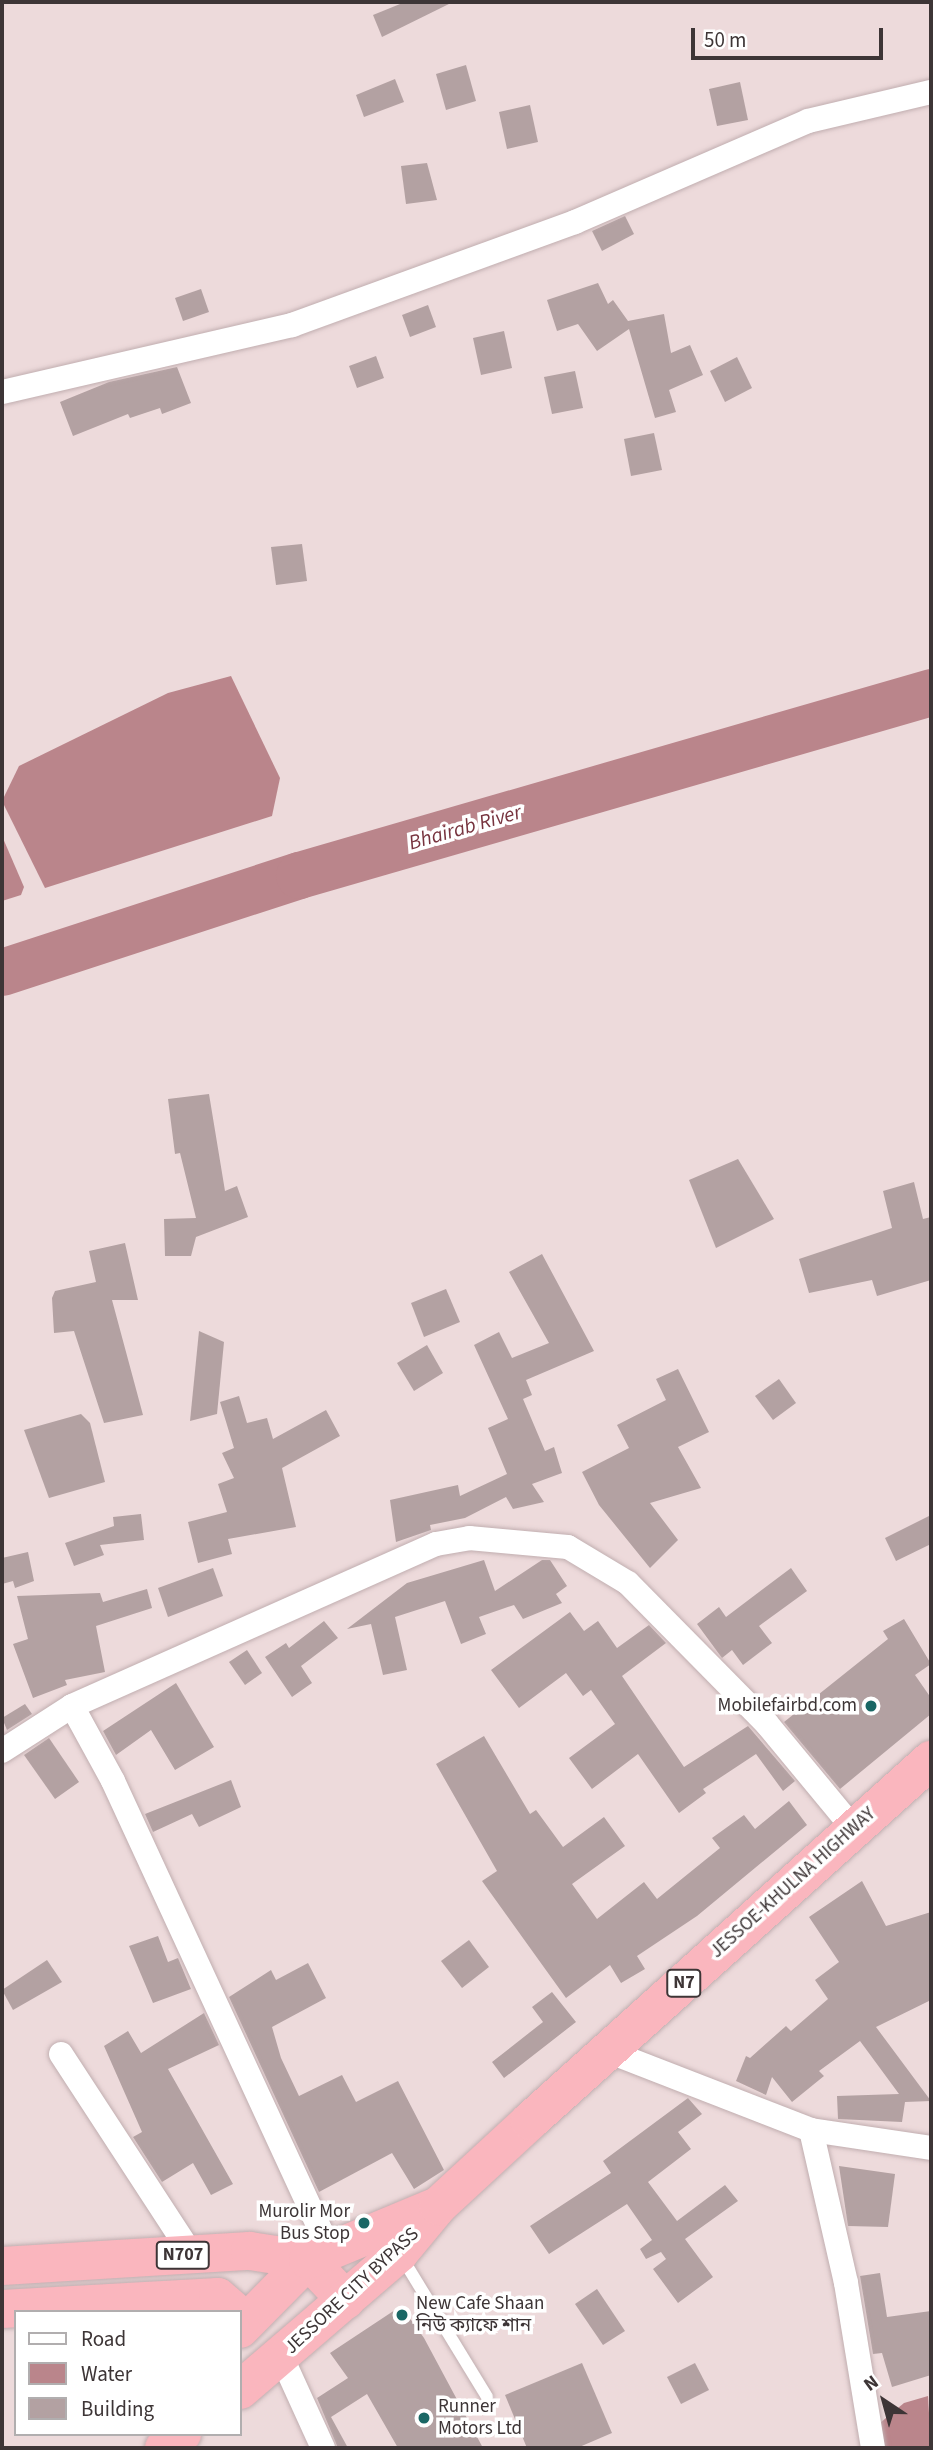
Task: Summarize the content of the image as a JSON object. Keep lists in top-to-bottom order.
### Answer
{
  "streets": {
    "highway": [
      "JESSOE-KHULNA HIGHWAY",
      "N7",
      "N707",
      "JESSORE CITY BYPASS"
    ]
  },
  "crossings": [
    ["JESSOE-KHULNA HIGHWAY", "JESSORE CITY BYPASS"],
    ["N707", "JESSORE CITY BYPASS"]
  ],
  "water": ["Bhairab River"],
  "places": [
    "Mobilefairbd.com",
    "Murolir Mor Bus Stop",
    "New Cafe Shaan নিউ ক্যাফে শান",
    "Runner Motors Ltd"
  ],
  "legend": ["Road", "Water", "Building"],
  "scale_bar": "50 m",
  "north": "top left"
}
